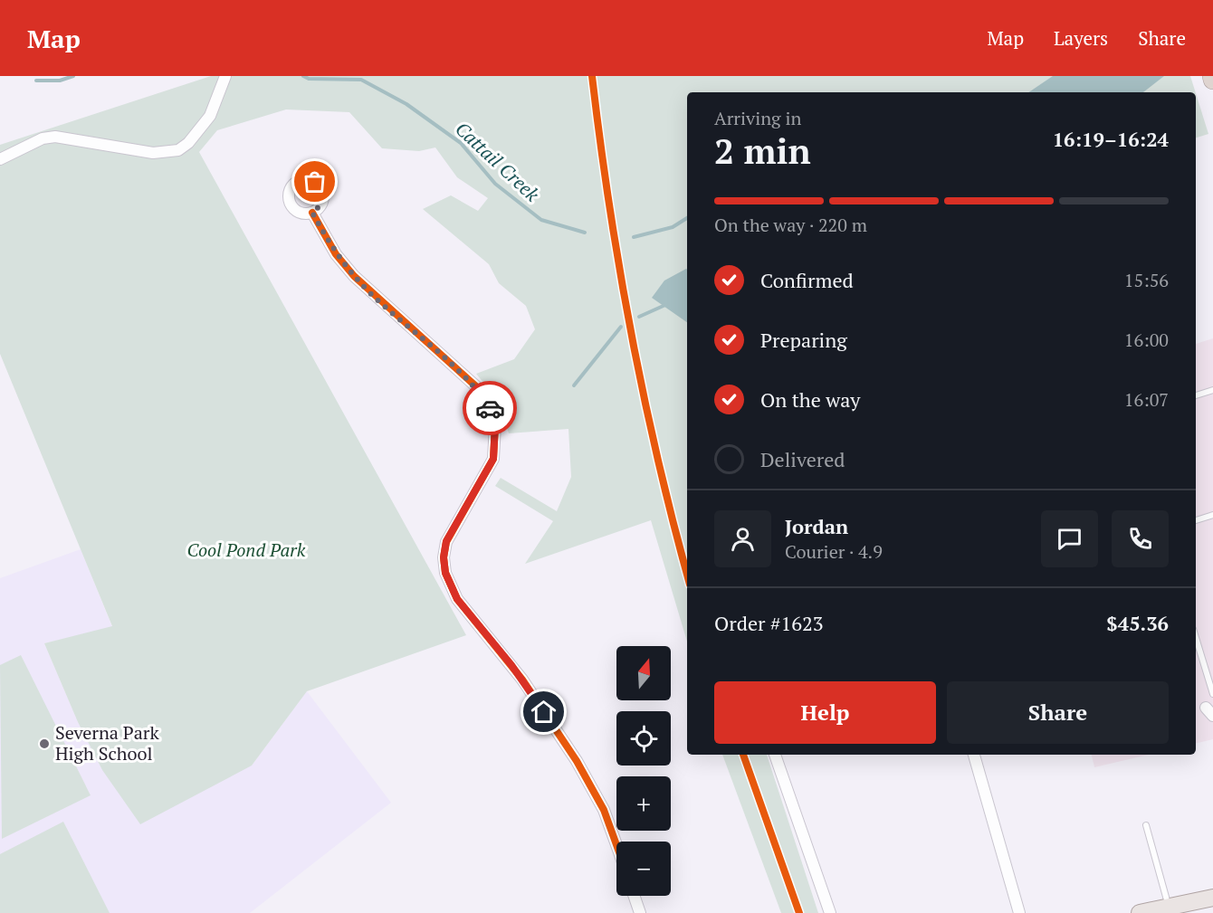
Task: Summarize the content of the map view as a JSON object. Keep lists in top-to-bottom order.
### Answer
{
  "water": ["Cattail Creek"],
  "parks": ["Cool Pond Park"],
  "places": ["Severna Park High School"],
  "north": "top",
  "page": {
    "header": "Map",
    "nav": ["Map", "Layers", "Share"],
    "heading": ["2 min", "Arriving in", "16:19–16:24"],
    "panel": [
      "Jordan",
      "Courier · 4.9",
      "Order #1623",
      "$45.36"
    ],
    "bar": "On the way · 220 m",
    "list": [
      ["Confirmed", "15:56"],
      ["Preparing", "16:00"],
      ["On the way", "16:07"],
      "Delivered"
    ],
    "map_buttons": ["+", "−"],
    "buttons": ["Help", "Share"]
  }
}
